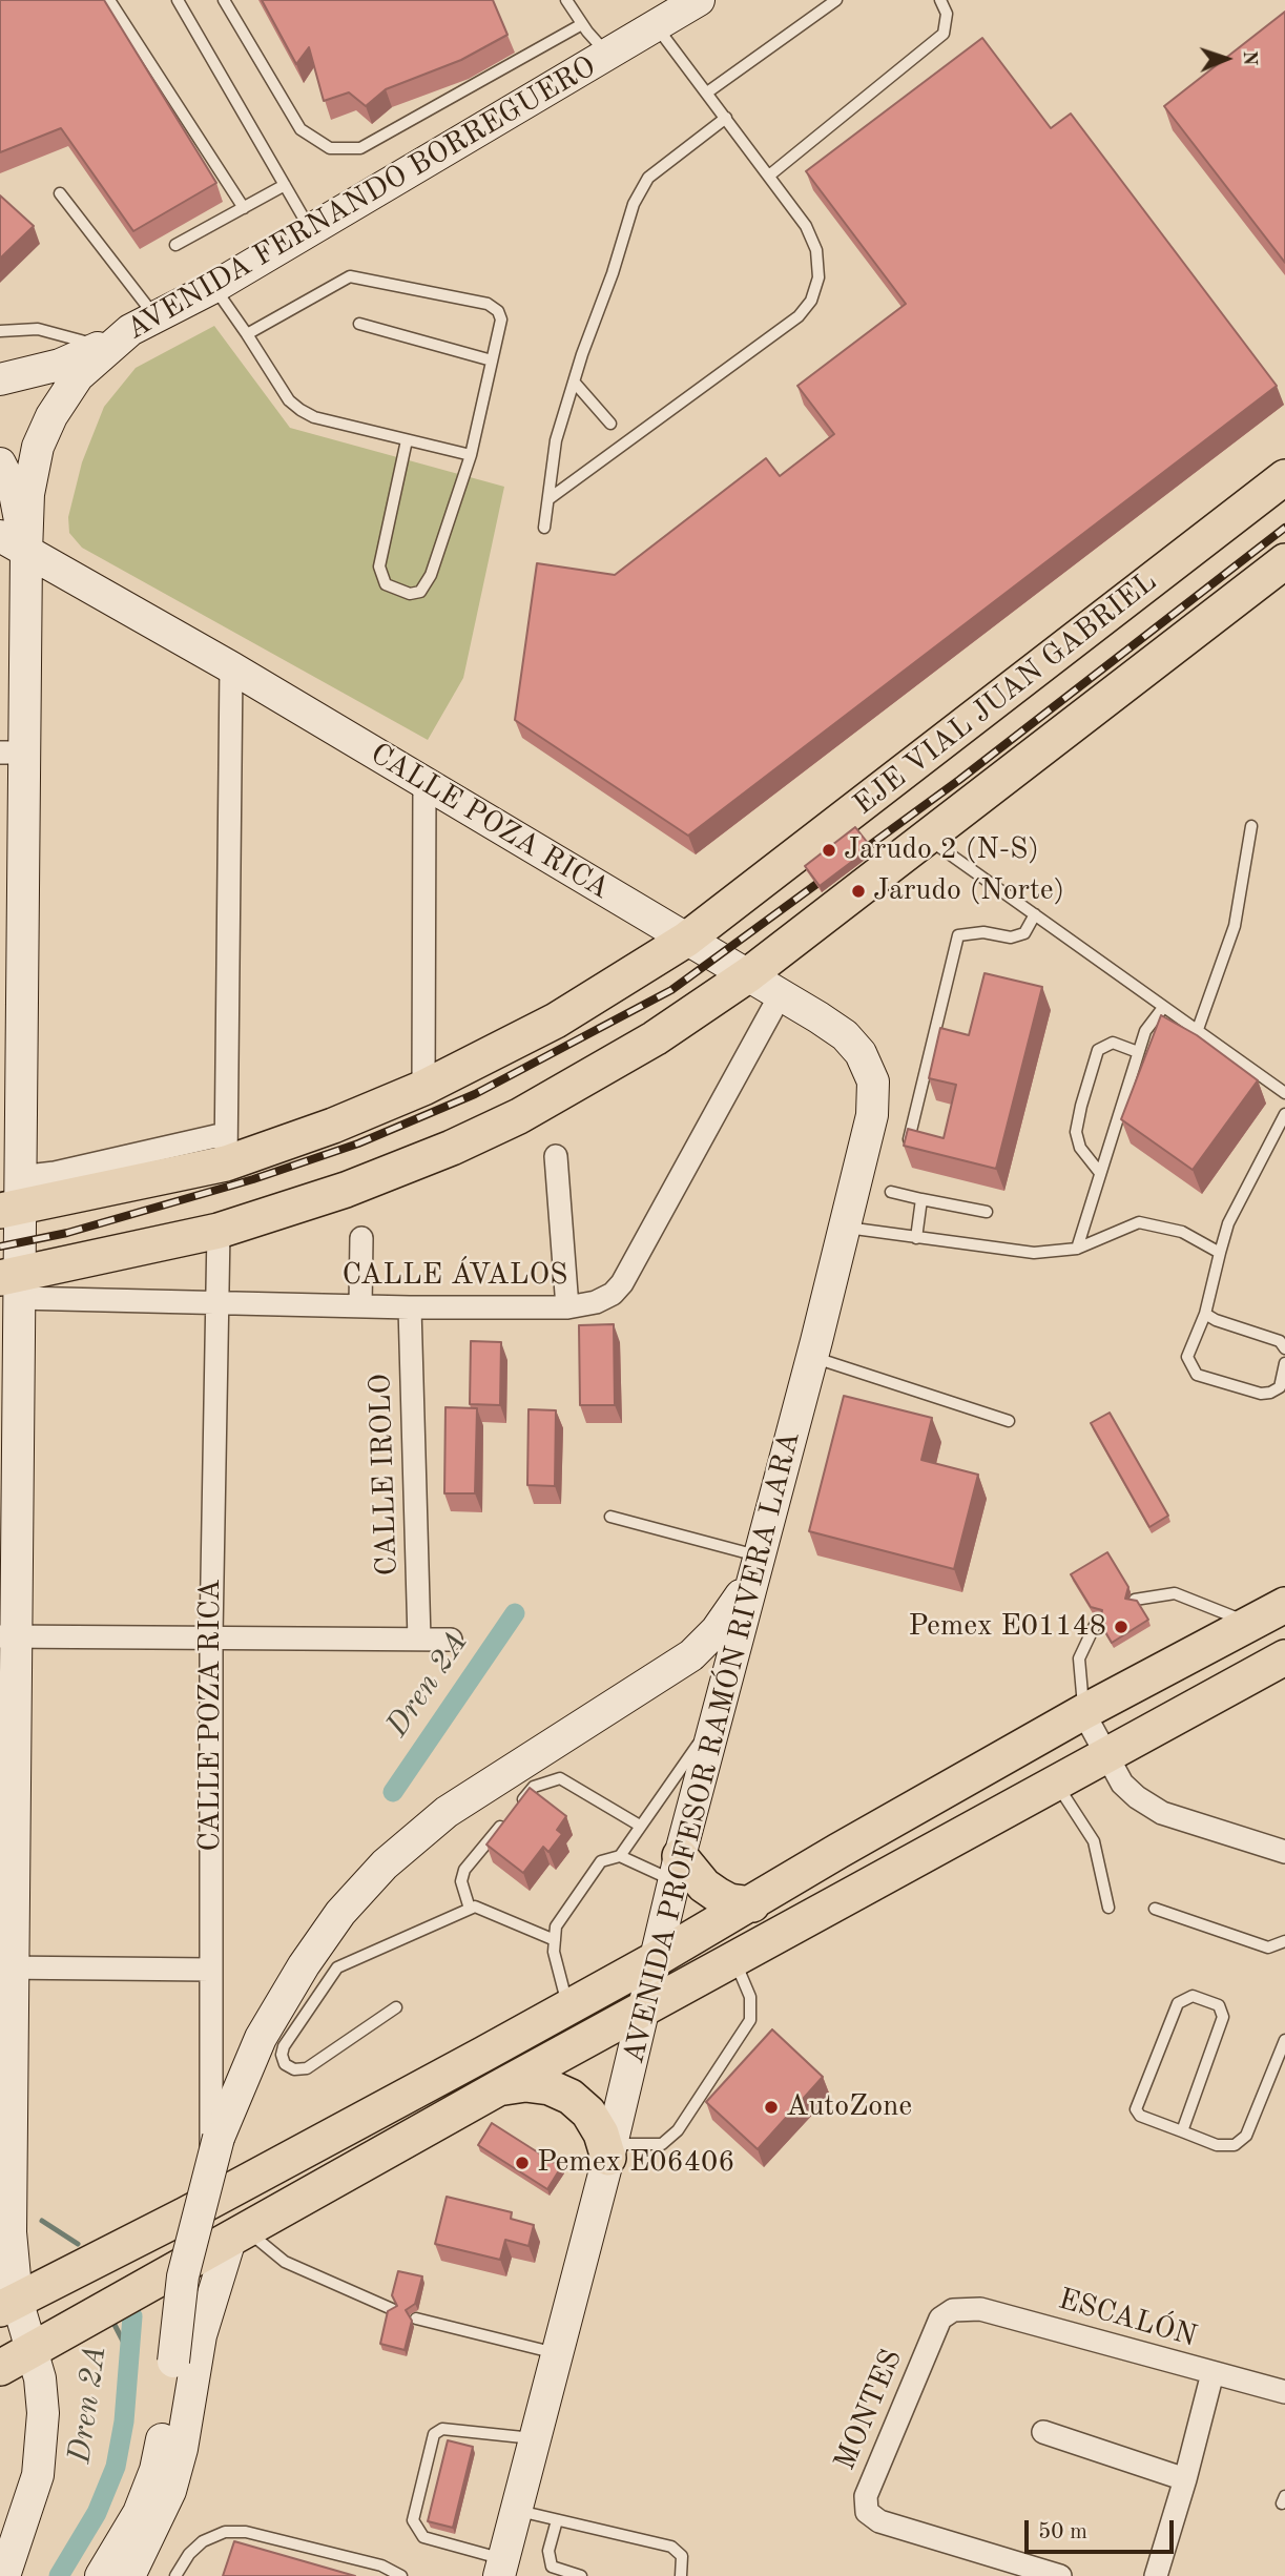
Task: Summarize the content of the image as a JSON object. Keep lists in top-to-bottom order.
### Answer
{
  "streets": {
    "main road": [
      "AVENIDA FERNANDO BORREGUERO",
      "EJE VIAL JUAN GABRIEL",
      "CALLE POZA RICA",
      "AVENIDA PROFESOR RAMÓN RIVERA LARA"
    ],
    "street": [
      "CALLE ÁVALOS",
      "CALLE IROLO",
      "ESCALÓN",
      "MONTES"
    ]
  },
  "crossings": [
    ["AVENIDA FERNANDO BORREGUERO", "CALLE POZA RICA"],
    ["EJE VIAL JUAN GABRIEL", "CALLE POZA RICA"],
    ["CALLE POZA RICA", "CALLE ÁVALOS"],
    ["CALLE POZA RICA", "AVENIDA PROFESOR RAMÓN RIVERA LARA"],
    ["CALLE ÁVALOS", "CALLE IROLO"],
    ["CALLE ÁVALOS", "AVENIDA PROFESOR RAMÓN RIVERA LARA"],
    ["ESCALÓN", "MONTES"]
  ],
  "water": ["Dren 2A"],
  "places": [
    "Jarudo 2 (N-S)",
    "Jarudo (Norte)",
    "Pemex E01148",
    "AutoZone",
    "Pemex E06406"
  ],
  "scale_bar": "50 m",
  "north": "right"
}
